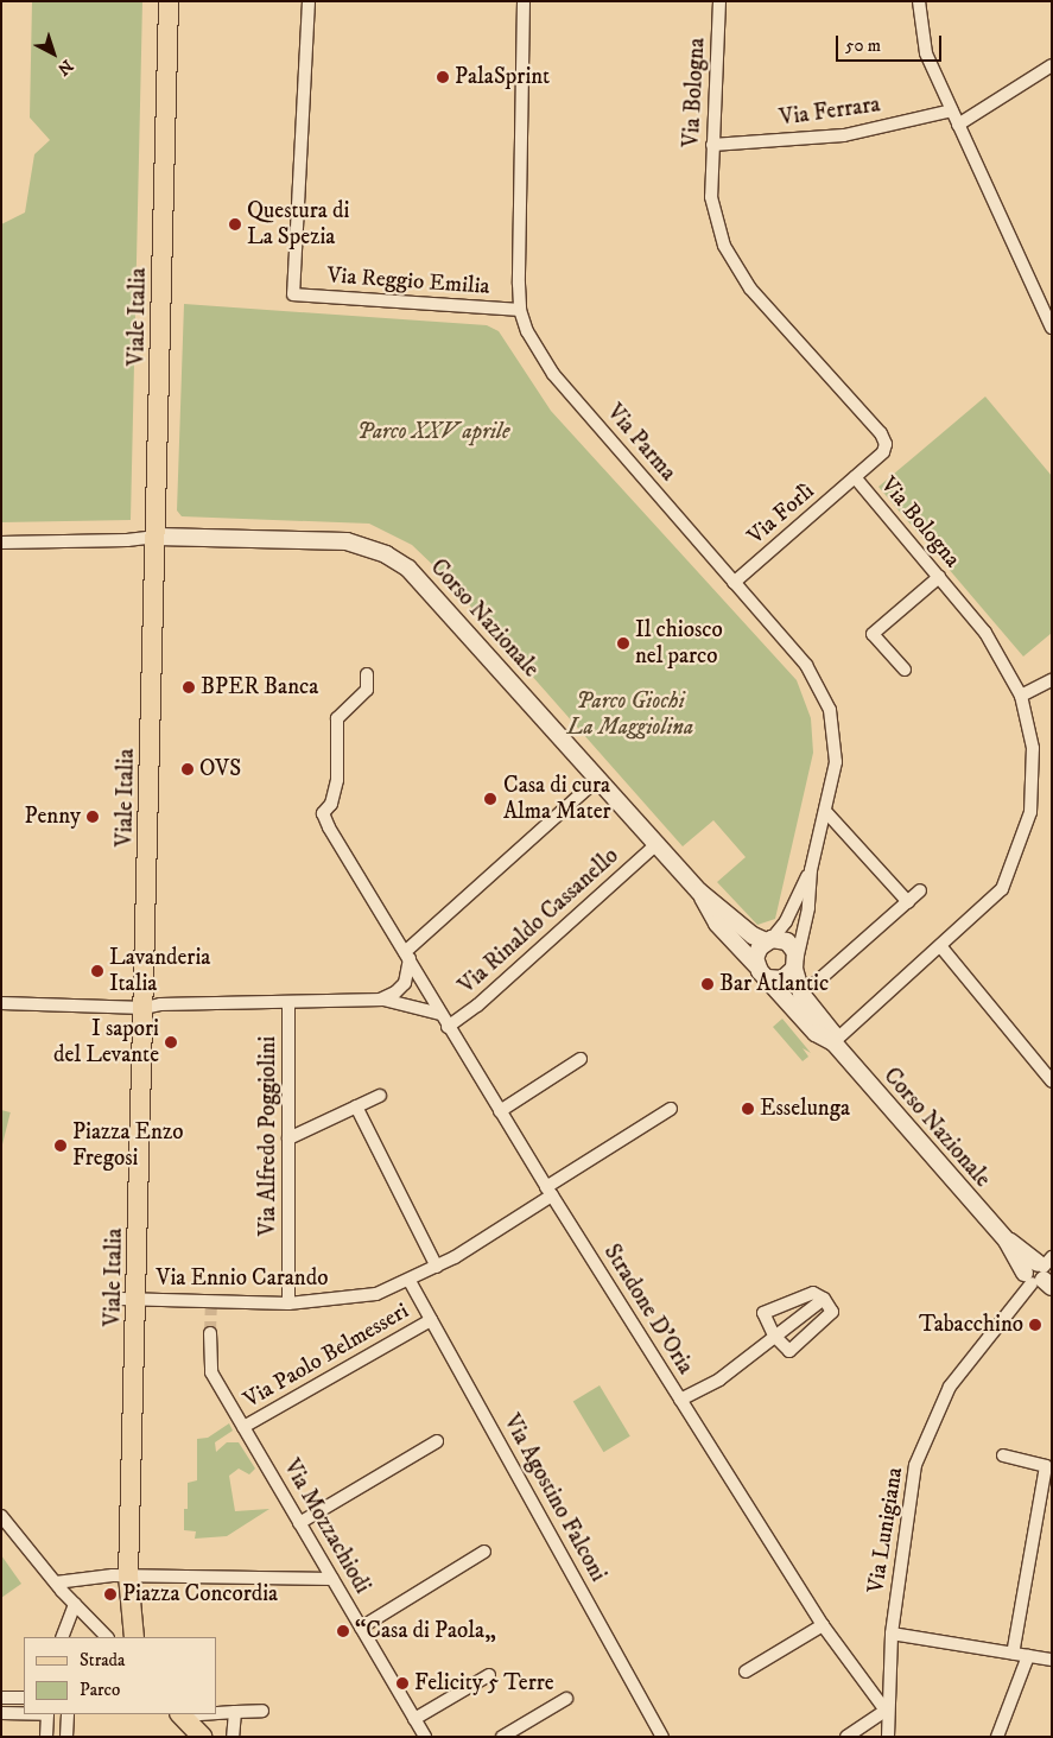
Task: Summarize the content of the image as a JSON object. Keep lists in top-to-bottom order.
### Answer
{
  "streets": {
    "main road": ["Viale Italia"],
    "street": [
      "Via Bologna",
      "Via Ferrara",
      "Via Reggio Emilia",
      "Via Parma",
      "Via Forlì",
      "Corso Nazionale",
      "Via Rinaldo Cassanello",
      "Via Alfredo Poggiolini",
      "Via Ennio Carando",
      "Stradone D'Oria",
      "Via Paolo Belmesseri",
      "Via Agostino Falconi",
      "Via Mozzachiodi",
      "Via Lunigiana"
    ]
  },
  "crossings": [
    ["Via Bologna", "Via Ferrara"],
    ["Via Bologna", "Via Forlì"],
    ["Via Bologna", "Corso Nazionale"],
    ["Via Reggio Emilia", "Via Parma"],
    ["Viale Italia", "Corso Nazionale"],
    ["Viale Italia", "Via Ennio Carando"],
    ["Via Parma", "Via Forlì"],
    ["Via Parma", "Corso Nazionale"],
    ["Corso Nazionale", "Via Rinaldo Cassanello"],
    ["Corso Nazionale", "Via Lunigiana"],
    ["Via Rinaldo Cassanello", "Stradone D'Oria"],
    ["Via Alfredo Poggiolini", "Via Ennio Carando"],
    ["Via Ennio Carando", "Stradone D'Oria"],
    ["Via Ennio Carando", "Via Agostino Falconi"],
    ["Stradone D'Oria", "Via Lunigiana"],
    ["Via Paolo Belmesseri", "Via Agostino Falconi"],
    ["Via Paolo Belmesseri", "Via Mozzachiodi"]
  ],
  "parks": ["Parco XXV aprile", "Parco Giochi La Maggiolina"],
  "places": [
    "PalaSprint",
    "Questura di La Spezia",
    "Il chiosco nel parco",
    "BPER Banca",
    "OVS",
    "Casa di cura Alma Mater",
    "Penny",
    "Lavanderia Italia",
    "Bar Atlantic",
    "I sapori del Levante",
    "Esselunga",
    "Piazza Enzo Fregosi",
    "Tabacchino",
    "Piazza Concordia",
    "“Casa di Paola„",
    "Felicity 5 Terre"
  ],
  "legend": ["Strada", "Parco"],
  "scale_bar": "50 m",
  "north": "bottom right"
}
